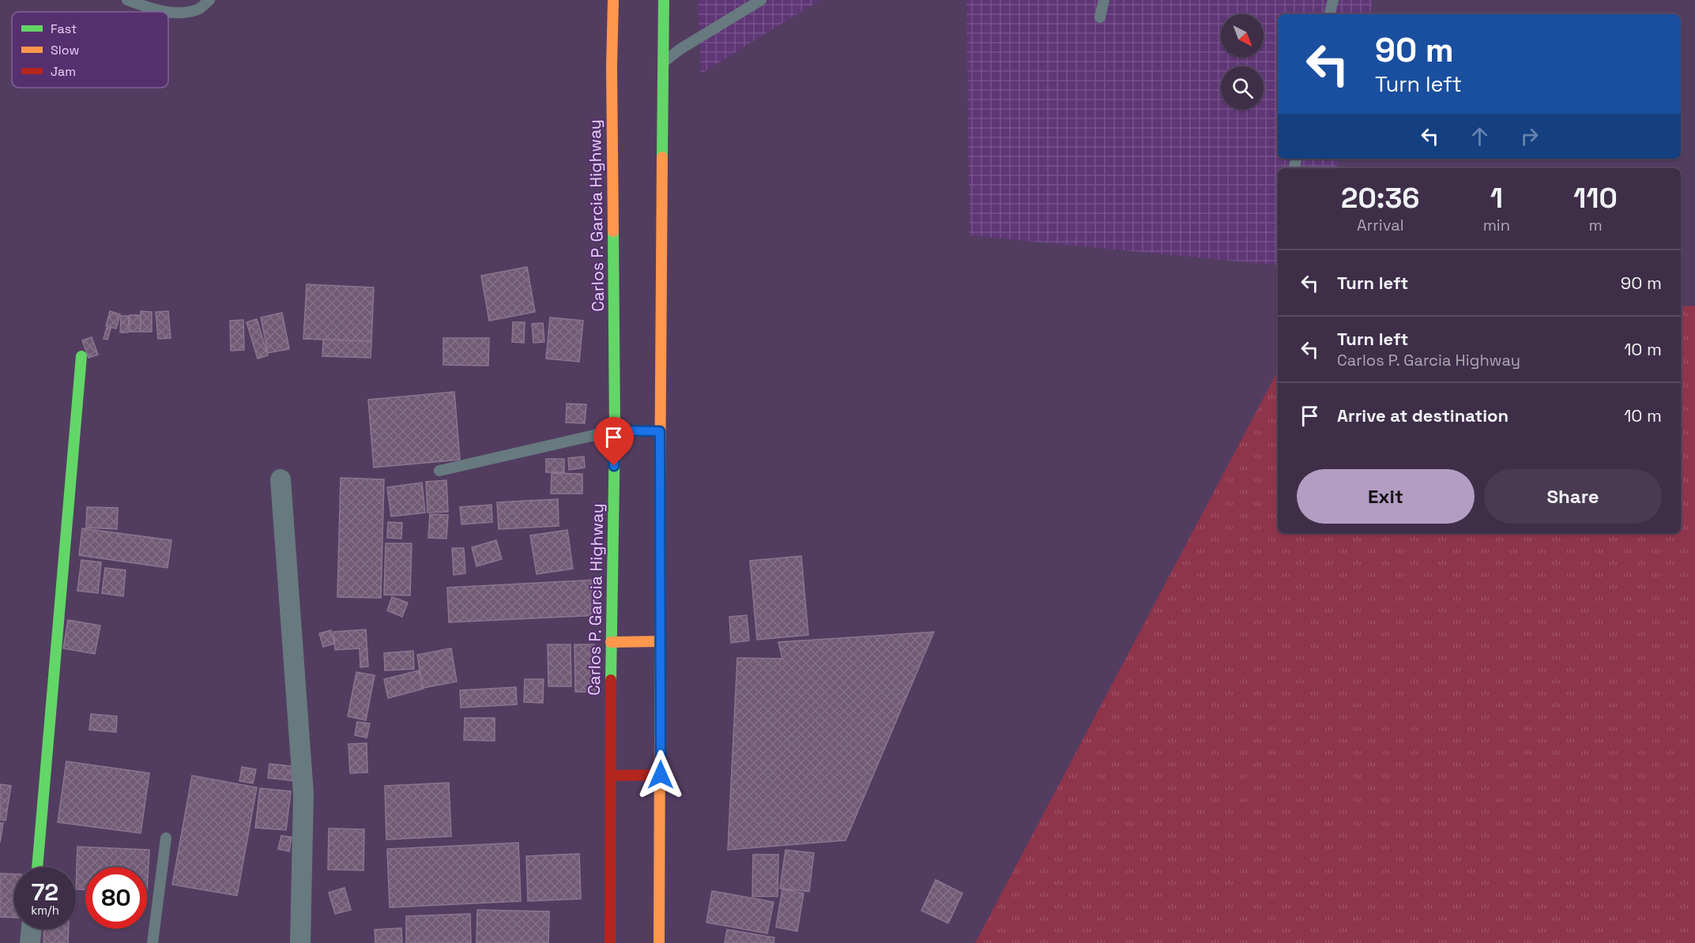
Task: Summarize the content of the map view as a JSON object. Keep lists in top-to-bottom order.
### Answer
{
  "streets": {
    "main road": ["Carlos P. Garcia Highway"]
  },
  "legend": ["Fast", "Slow", "Jam"],
  "north": "bottom right",
  "page": {
    "turn": ["90 m", "Turn left"],
    "eta": [
      "20:36",
      "Arrival",
      "1",
      "min",
      "110",
      "m"
    ],
    "list": [
      {
        "name": "Turn left",
        "value": "90 m"
      },
      {
        "name": "Turn left",
        "note": "Carlos P. Garcia Highway",
        "value": "10 m"
      },
      {
        "name": "Arrive at destination",
        "value": "10 m"
      }
    ],
    "buttons": ["Exit", "Share"],
    "speed": "72 km/h",
    "limit": "80"
  }
}
